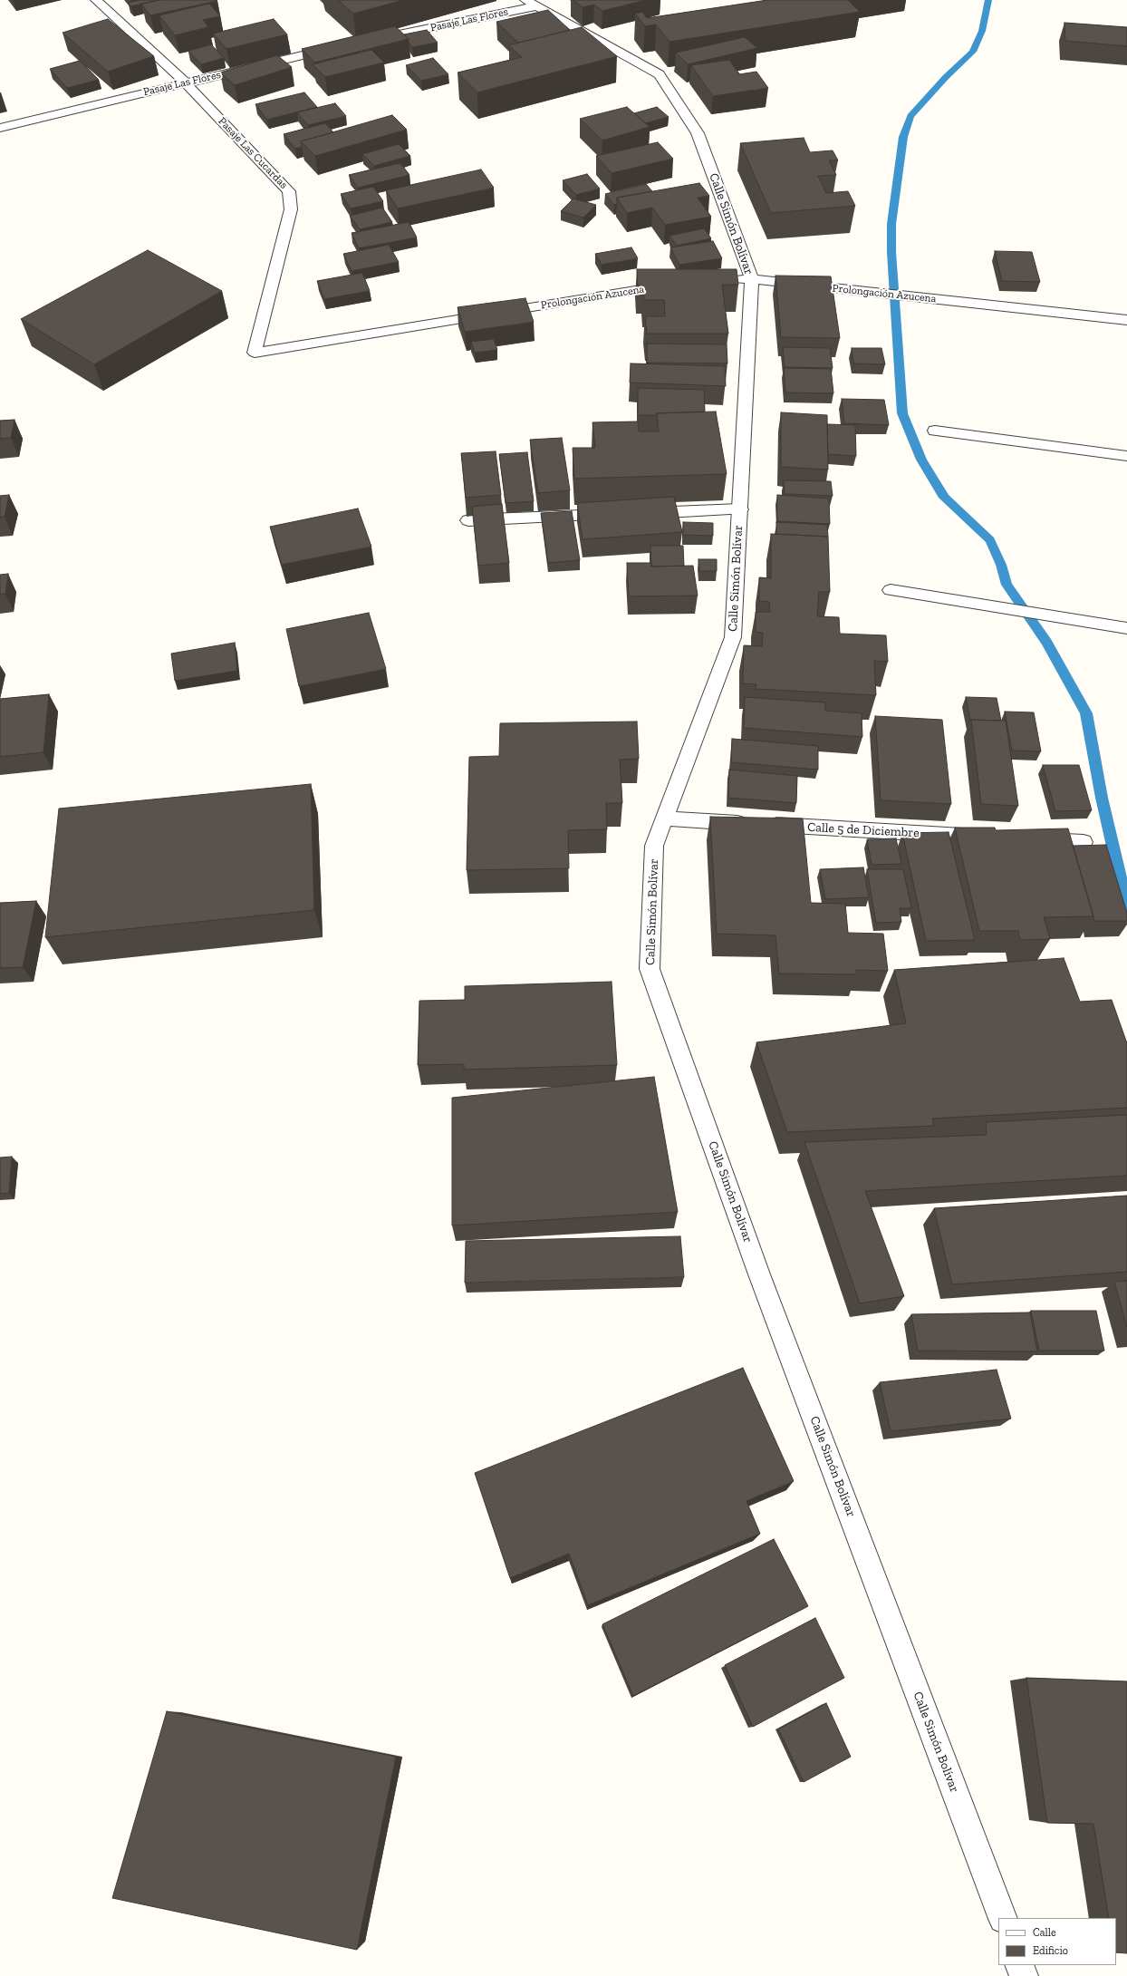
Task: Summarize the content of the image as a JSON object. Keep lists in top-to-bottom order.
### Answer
{
  "streets": {
    "street": [
      "Pasaje Las Flores",
      "Pasaje Las Cucardas",
      "Calle Simón Bolívar",
      "Prolongación Azucena",
      "Calle 5 de Diciembre"
    ]
  },
  "crossings": [
    ["Pasaje Las Flores", "Pasaje Las Cucardas"],
    ["Pasaje Las Flores", "Calle Simón Bolívar"],
    ["Pasaje Las Cucardas", "Prolongación Azucena"],
    ["Calle Simón Bolívar", "Prolongación Azucena"],
    ["Calle Simón Bolívar", "Calle 5 de Diciembre"]
  ],
  "legend": ["Calle", "Edificio"]
}
